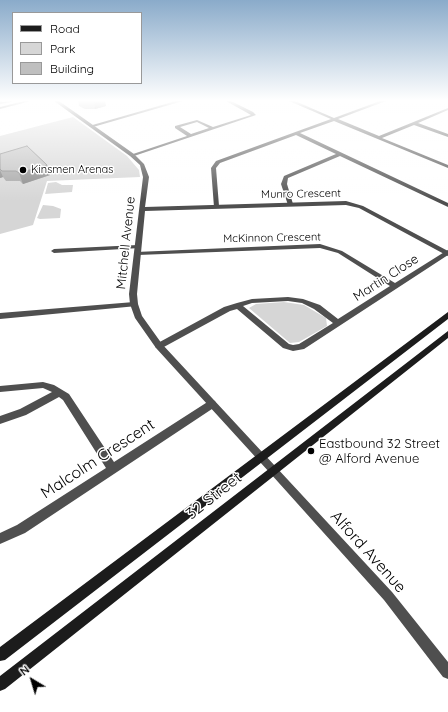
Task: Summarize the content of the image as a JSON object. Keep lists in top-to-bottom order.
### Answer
{
  "streets": {
    "main road": ["32 Street"],
    "street": [
      "Munro Crescent",
      "McKinnon Crescent",
      "Mitchell Avenue",
      "Martin Close",
      "Malcolm Crescent",
      "Alford Avenue"
    ]
  },
  "crossings": [
    ["Munro Crescent", "Mitchell Avenue"],
    ["Munro Crescent", "Martin Close"],
    ["McKinnon Crescent", "Mitchell Avenue"],
    ["McKinnon Crescent", "Martin Close"],
    ["Mitchell Avenue", "Malcolm Crescent"],
    ["Mitchell Avenue", "32 Street"],
    ["Mitchell Avenue", "Alford Avenue"],
    ["32 Street", "Alford Avenue"]
  ],
  "places": ["Kinsmen Arenas", "Eastbound 32 Street @ Alford Avenue"],
  "legend": ["Road", "Park", "Building"],
  "north": "top left"
}
